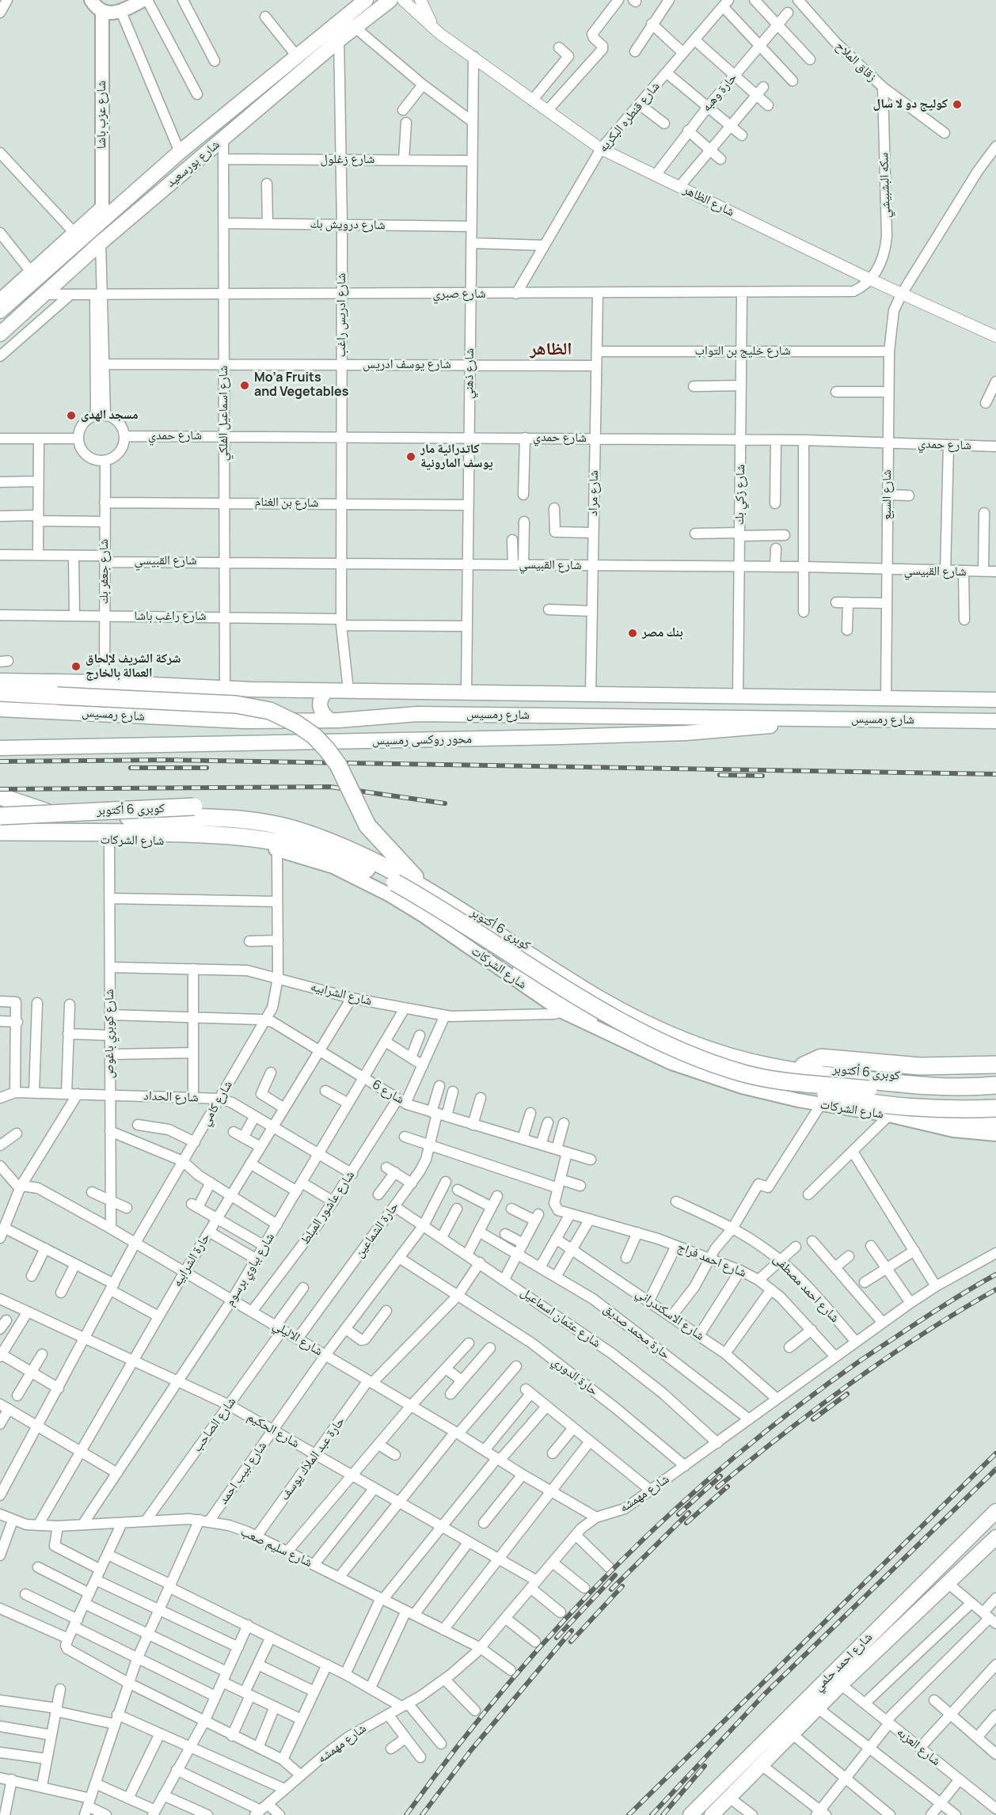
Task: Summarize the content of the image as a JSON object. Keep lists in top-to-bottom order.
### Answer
{
  "streets": {
    "highway": ["كوبرى 6 أكتوبر"],
    "main road": [
      "شارع عزب باشا",
      "شارع بورسعيد",
      "شارع رمسيس",
      "محور روكسى رمسيس",
      "شارع الشركات",
      "شارع احمد حلمي"
    ],
    "street": [
      "زقاق الملاح",
      "حارة وهبه",
      "شارع قنطره البكريه",
      "شارع زغلول",
      "سكه البشبيشي",
      "شارع الظاهر",
      "شارع درويش بك",
      "شارع صبري",
      "شارع ادريس راغب",
      "شارع خليج بن التواب",
      "شارع يوسف ادريس",
      "شارع ذهني",
      "شارع اسماعيل الفلكي",
      "شارع حمدي",
      "شارع مراد",
      "شارع زكي بك",
      "شارع السبع",
      "شارع بن الغنام",
      "شارع القبيسي",
      "شارع جعفر بك",
      "شارع راغب باشا",
      "شارع الشرابيه",
      "شارع كوبري باغوص",
      "شارع 6",
      "شارع الحداد",
      "شارع كامي",
      "شارع عاشور المبلط",
      "حارة الشماعين",
      "حارة الشرابيه",
      "شارع احمد فراج",
      "شارع بباوي برسوم",
      "شارع احمد مصطفى",
      "شارع الاسكندراني",
      "شارع عثمان اسماعيل",
      "حارة محمد صديق",
      "شارع الاليلي",
      "حارة الدوري",
      "شارع الصاحب",
      "شارع الحكيم",
      "حارة عبد الملاك يوسف",
      "شارع لبيب احمد",
      "شارع مهمشه",
      "شارع سليم صعب",
      "شارع العزبه"
    ]
  },
  "crossings": [
    ["زقاق الملاح", "سكه البشبيشي"],
    ["حارة وهبه", "شارع الظاهر"],
    ["شارع عزب باشا", "شارع بورسعيد"],
    ["شارع قنطره البكريه", "شارع الظاهر"],
    ["شارع قنطره البكريه", "شارع صبري"],
    ["شارع زغلول", "شارع ادريس راغب"],
    ["شارع زغلول", "شارع ذهني"],
    ["شارع زغلول", "شارع اسماعيل الفلكي"],
    ["شارع بورسعيد", "شارع صبري"],
    ["شارع بورسعيد", "شارع ادريس راغب"],
    ["شارع بورسعيد", "شارع اسماعيل الفلكي"],
    ["سكه البشبيشي", "شارع الظاهر"],
    ["سكه البشبيشي", "شارع صبري"],
    ["شارع الظاهر", "شارع صبري"],
    ["شارع الظاهر", "شارع ذهني"],
    ["شارع الظاهر", "شارع السبع"],
    ["شارع درويش بك", "شارع ادريس راغب"],
    ["شارع درويش بك", "شارع ذهني"],
    ["شارع درويش بك", "شارع اسماعيل الفلكي"],
    ["شارع صبري", "شارع ادريس راغب"],
    ["شارع صبري", "شارع ذهني"],
    ["شارع صبري", "شارع اسماعيل الفلكي"],
    ["شارع صبري", "شارع مراد"],
    ["شارع صبري", "شارع زكي بك"],
    ["شارع ادريس راغب", "شارع يوسف ادريس"],
    ["شارع ادريس راغب", "شارع حمدي"],
    ["شارع ادريس راغب", "شارع بن الغنام"],
    ["شارع ادريس راغب", "شارع القبيسي"],
    ["شارع ادريس راغب", "شارع راغب باشا"],
    ["شارع ادريس راغب", "شارع رمسيس"],
    ["شارع خليج بن التواب", "شارع مراد"],
    ["شارع خليج بن التواب", "شارع زكي بك"],
    ["شارع خليج بن التواب", "شارع السبع"],
    ["شارع يوسف ادريس", "شارع ذهني"],
    ["شارع يوسف ادريس", "شارع اسماعيل الفلكي"],
    ["شارع يوسف ادريس", "شارع مراد"],
    ["شارع ذهني", "شارع حمدي"],
    ["شارع ذهني", "شارع بن الغنام"],
    ["شارع ذهني", "شارع القبيسي"],
    ["شارع ذهني", "شارع راغب باشا"],
    ["شارع ذهني", "شارع رمسيس"],
    ["شارع اسماعيل الفلكي", "شارع حمدي"],
    ["شارع اسماعيل الفلكي", "شارع بن الغنام"],
    ["شارع اسماعيل الفلكي", "شارع القبيسي"],
    ["شارع اسماعيل الفلكي", "شارع راغب باشا"],
    ["شارع اسماعيل الفلكي", "شارع رمسيس"],
    ["شارع حمدي", "شارع مراد"],
    ["شارع حمدي", "شارع زكي بك"],
    ["شارع حمدي", "شارع السبع"],
    ["شارع حمدي", "شارع جعفر بك"],
    ["شارع مراد", "شارع القبيسي"],
    ["شارع مراد", "شارع رمسيس"],
    ["شارع زكي بك", "شارع القبيسي"],
    ["شارع زكي بك", "شارع رمسيس"],
    ["شارع السبع", "شارع القبيسي"],
    ["شارع السبع", "شارع رمسيس"],
    ["شارع بن الغنام", "شارع جعفر بك"],
    ["شارع القبيسي", "شارع جعفر بك"],
    ["شارع جعفر بك", "شارع راغب باشا"],
    ["شارع جعفر بك", "شارع رمسيس"],
    ["شارع رمسيس", "محور روكسى رمسيس"],
    ["كوبرى 6 أكتوبر", "شارع الشركات"],
    ["كوبرى 6 أكتوبر", "شارع كوبري باغوص"],
    ["شارع الشركات", "شارع الشرابيه"],
    ["شارع الشركات", "شارع كوبري باغوص"],
    ["شارع الشركات", "شارع كامي"],
    ["شارع الشرابيه", "شارع كوبري باغوص"],
    ["شارع الشرابيه", "شارع كامي"],
    ["شارع الشرابيه", "شارع عاشور المبلط"],
    ["شارع الشرابيه", "حارة الشرابيه"],
    ["شارع الشرابيه", "شارع بباوي برسوم"],
    ["شارع كوبري باغوص", "شارع 6"],
    ["شارع كوبري باغوص", "شارع الحداد"],
    ["شارع كوبري باغوص", "شارع الاليلي"],
    ["شارع 6", "شارع كامي"],
    ["شارع 6", "شارع عاشور المبلط"],
    ["شارع 6", "حارة الشماعين"],
    ["شارع 6", "حارة الشرابيه"],
    ["شارع 6", "شارع بباوي برسوم"],
    ["شارع الحداد", "شارع كامي"],
    ["شارع الحداد", "شارع عاشور المبلط"],
    ["شارع الحداد", "حارة الشرابيه"],
    ["شارع الحداد", "شارع بباوي برسوم"],
    ["شارع كامي", "شارع الاليلي"],
    ["شارع كامي", "شارع الحكيم"],
    ["شارع عاشور المبلط", "شارع الاليلي"],
    ["حارة الشماعين", "شارع عثمان اسماعيل"],
    ["حارة الشماعين", "شارع الاليلي"],
    ["حارة الشرابيه", "شارع الاليلي"],
    ["حارة الشرابيه", "شارع الحكيم"],
    ["حارة الشرابيه", "شارع سليم صعب"],
    ["شارع احمد فراج", "شارع مهمشه"],
    ["شارع بباوي برسوم", "شارع الاليلي"],
    ["شارع بباوي برسوم", "شارع الحكيم"],
    ["شارع بباوي برسوم", "شارع سليم صعب"],
    ["شارع احمد مصطفى", "شارع مهمشه"],
    ["شارع الاسكندراني", "شارع مهمشه"],
    ["شارع عثمان اسماعيل", "حارة عبد الملاك يوسف"],
    ["شارع عثمان اسماعيل", "شارع لبيب احمد"],
    ["شارع عثمان اسماعيل", "شارع مهمشه"],
    ["حارة محمد صديق", "شارع مهمشه"],
    ["شارع الاليلي", "شارع الصاحب"],
    ["شارع الاليلي", "حارة عبد الملاك يوسف"],
    ["شارع الاليلي", "شارع لبيب احمد"],
    ["شارع الاليلي", "شارع مهمشه"],
    ["حارة الدوري", "حارة عبد الملاك يوسف"],
    ["حارة الدوري", "شارع لبيب احمد"],
    ["حارة الدوري", "شارع مهمشه"],
    ["شارع الصاحب", "شارع الحكيم"],
    ["شارع الصاحب", "شارع سليم صعب"],
    ["شارع الحكيم", "حارة عبد الملاك يوسف"],
    ["شارع الحكيم", "شارع لبيب احمد"],
    ["شارع الحكيم", "شارع مهمشه"],
    ["حارة عبد الملاك يوسف", "شارع سليم صعب"],
    ["شارع لبيب احمد", "شارع سليم صعب"],
    ["شارع مهمشه", "شارع سليم صعب"],
    ["شارع احمد حلمي", "شارع العزبه"]
  ],
  "districts": ["الظاهر"],
  "places": [
    "كوليج دو لا سال",
    "Mo’a Fruits and Vegetables",
    "مسجد الهدى",
    "كاتدرائية مار يوسف المارونية",
    "بنك مصر",
    "شركة الشريف لإلحاق العمالة بالخارج"
  ]
}
